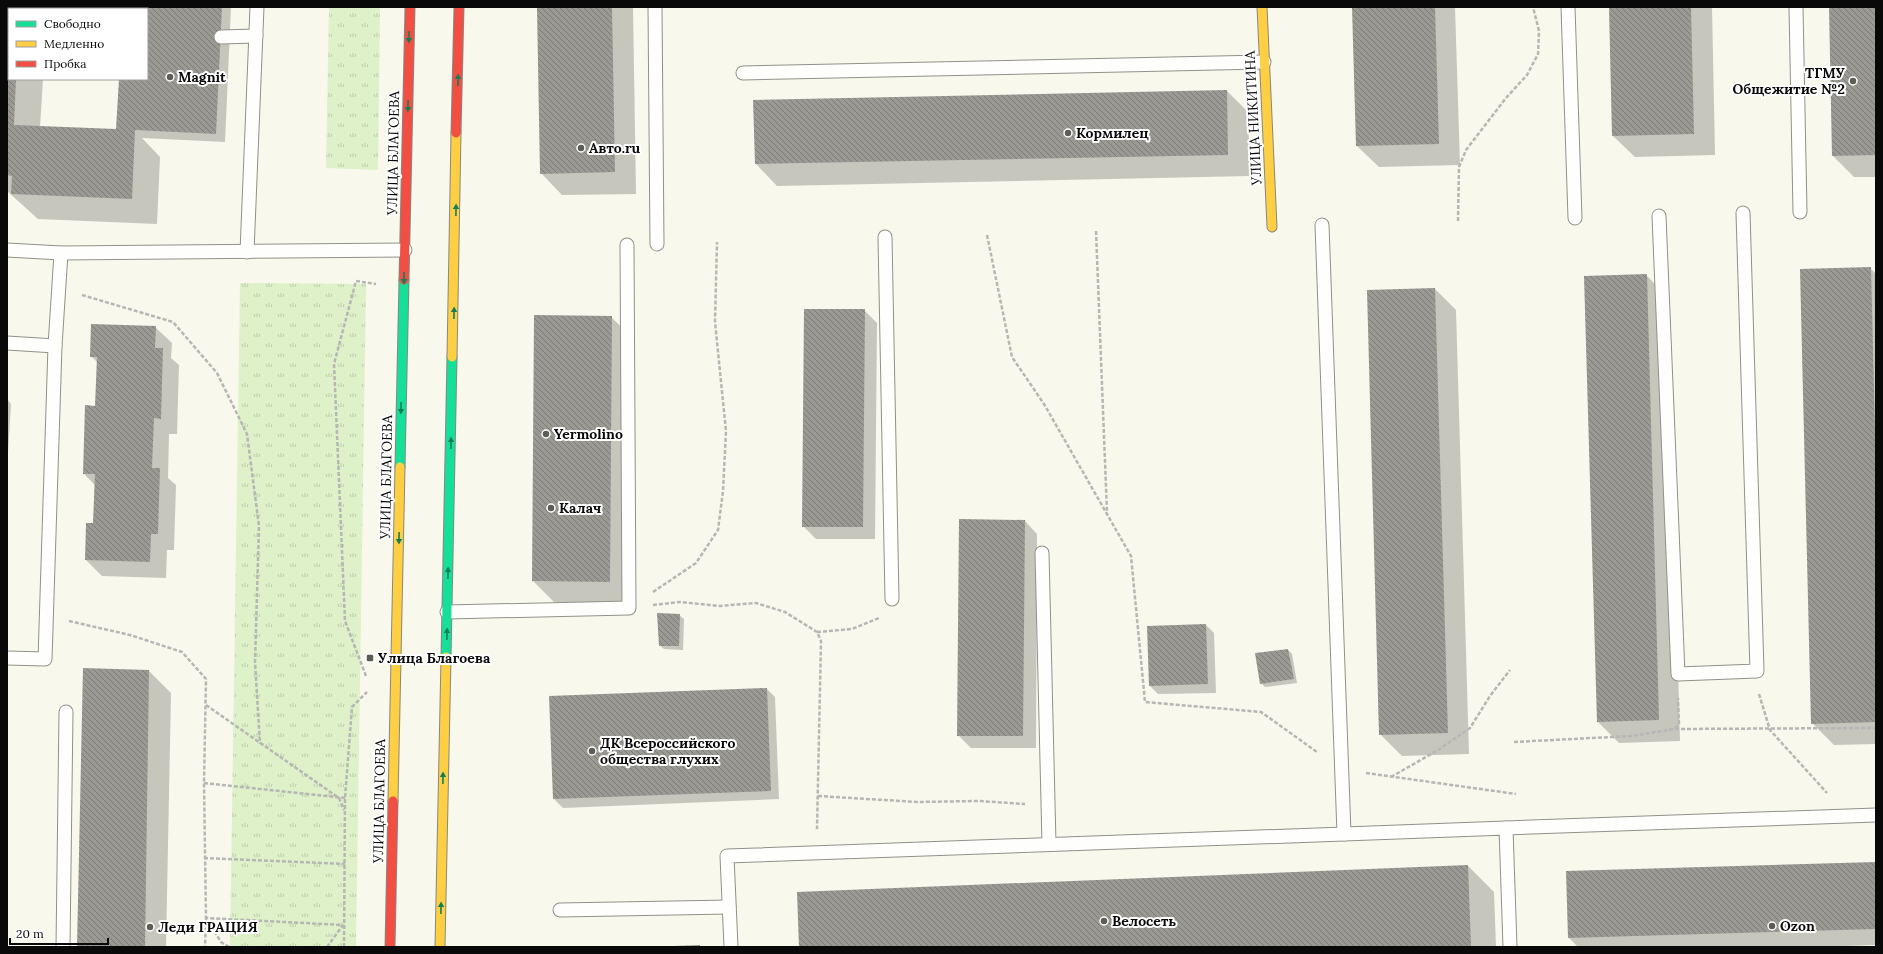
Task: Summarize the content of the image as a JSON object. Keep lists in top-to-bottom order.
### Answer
{
  "streets": {
    "main road": ["УЛИЦА НИКИТИНА", "УЛИЦА БЛАГОЕВА"]
  },
  "places": {
    "other": [
      "Magnit",
      "ТГМУ Общежитие №2",
      "Кормилец",
      "Авто.ru",
      "Yermolino",
      "Калач",
      "ДК Всероссийского общества глухих",
      "Велосеть",
      "Ozon",
      "Леди ГРАЦИЯ"
    ],
    "transit": ["Улица Благоева"]
  },
  "legend": ["Свободно", "Медленно", "Пробка"],
  "scale_bar": "20 m"
}
